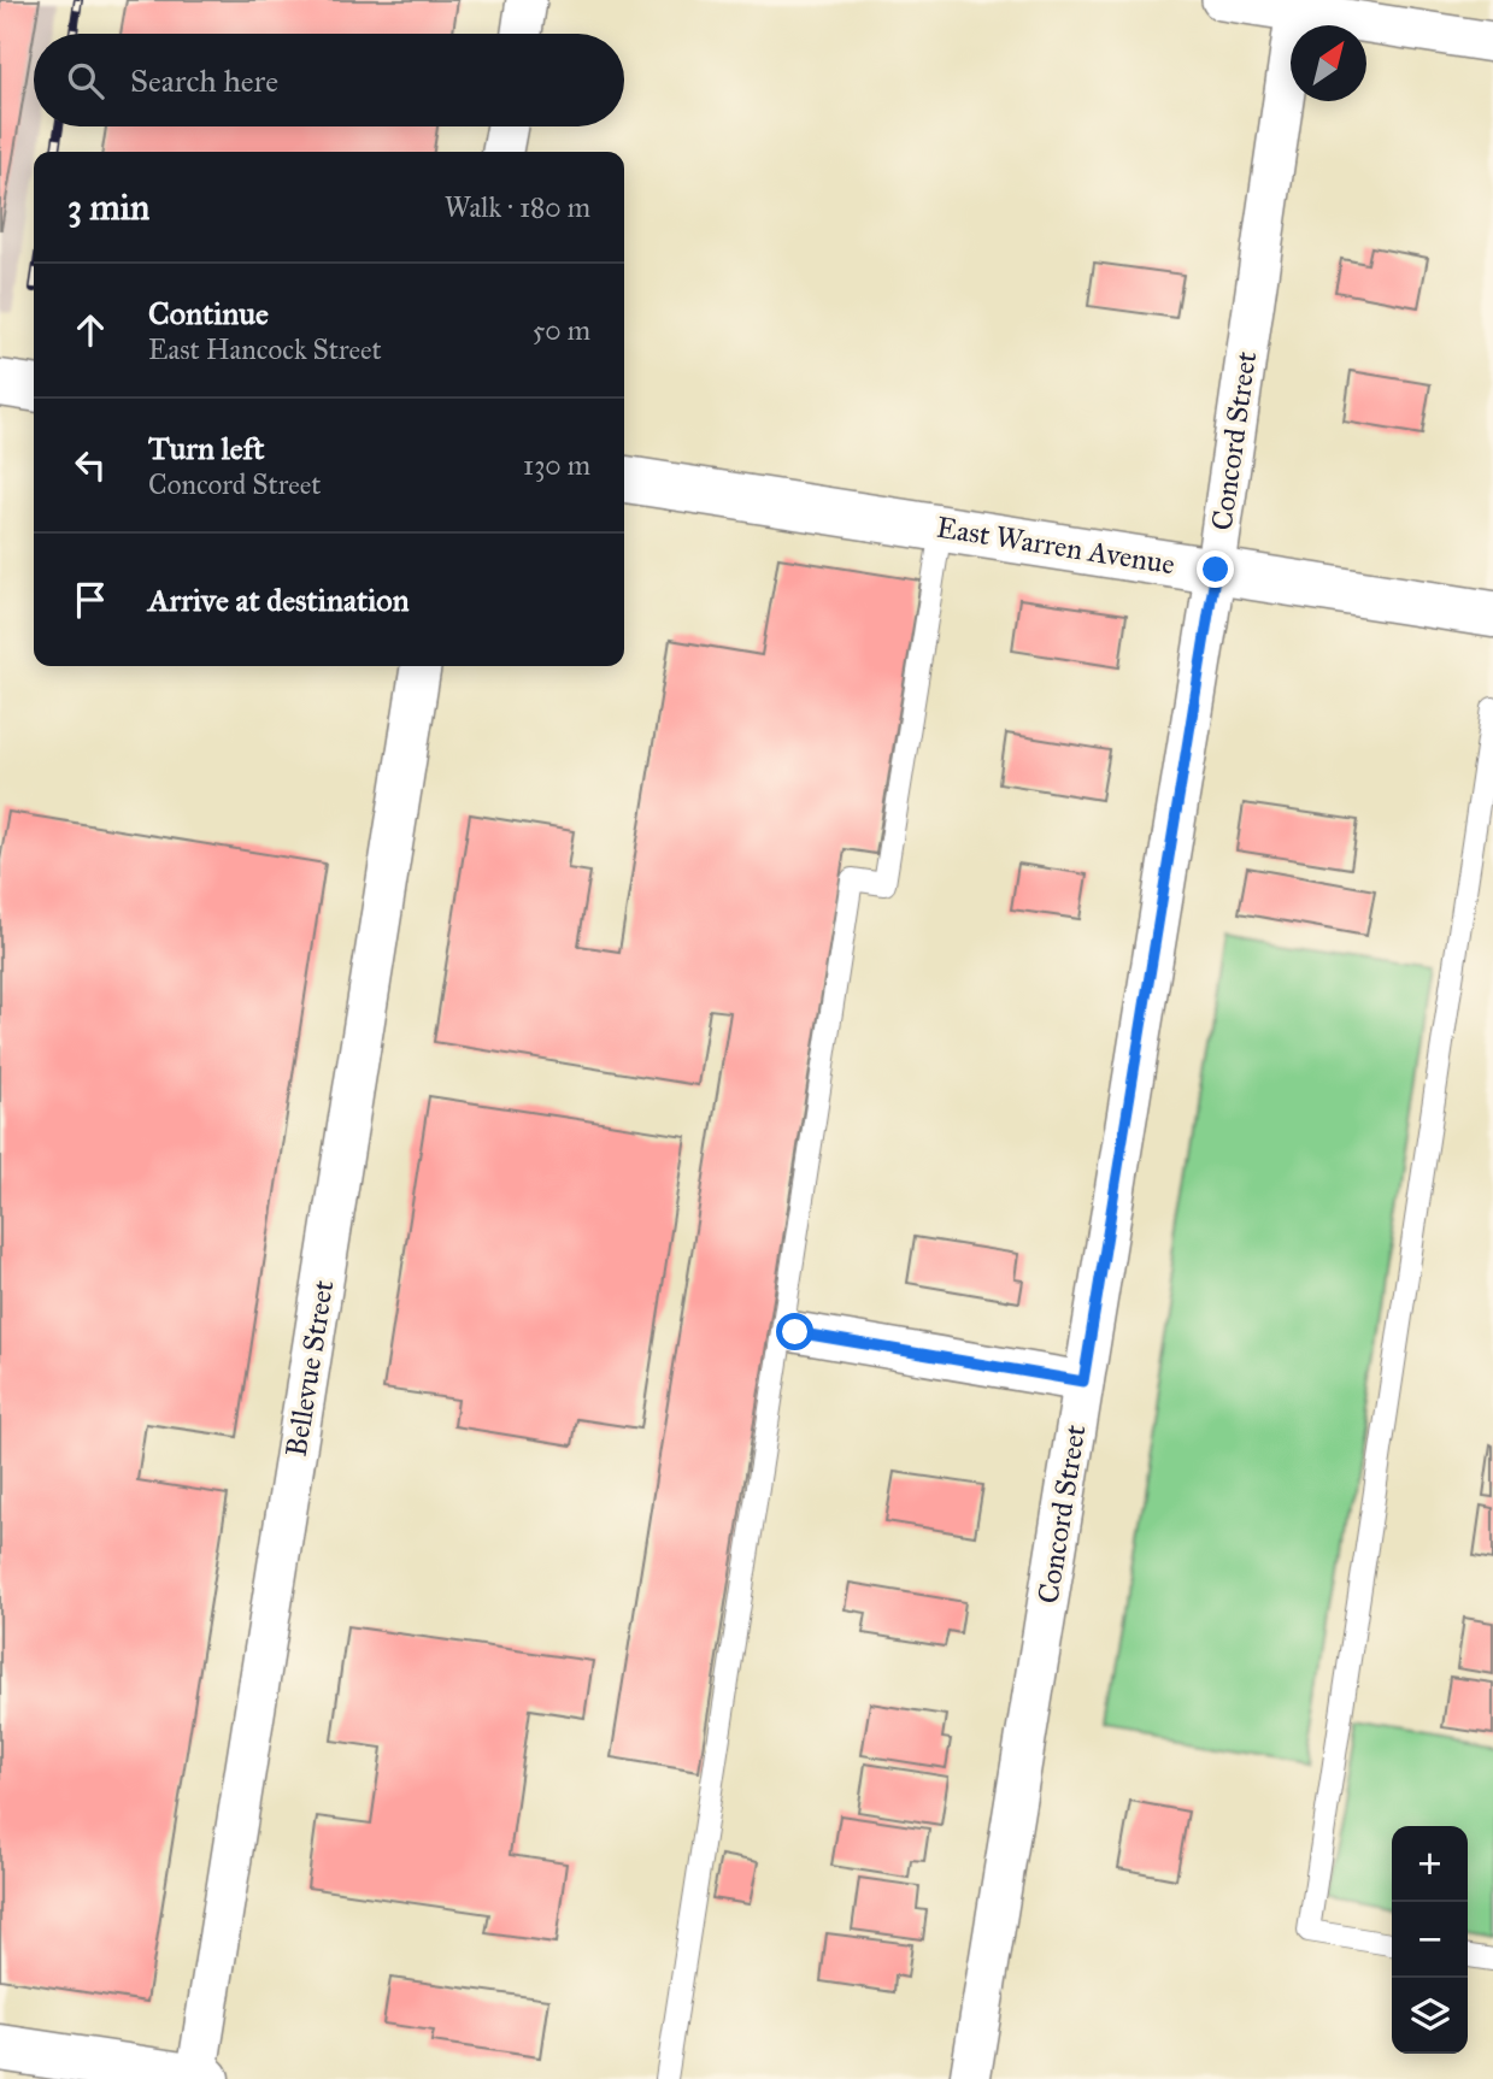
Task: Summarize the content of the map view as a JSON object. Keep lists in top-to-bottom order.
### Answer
{
  "streets": {
    "main road": ["East Warren Avenue"],
    "street": ["Concord Street", "Bellevue Street"]
  },
  "crossings": [
    ["Concord Street", "East Warren Avenue"]
  ],
  "north": "top right",
  "page": {
    "search": "Search here",
    "heading": ["3 min", "Walk · 180 m"],
    "list": [
      ["Continue", "East Hancock Street", "50 m"],
      ["Turn left", "Concord Street", "130 m"],
      "Arrive at destination"
    ],
    "map_buttons": ["+", "−"]
  }
}
